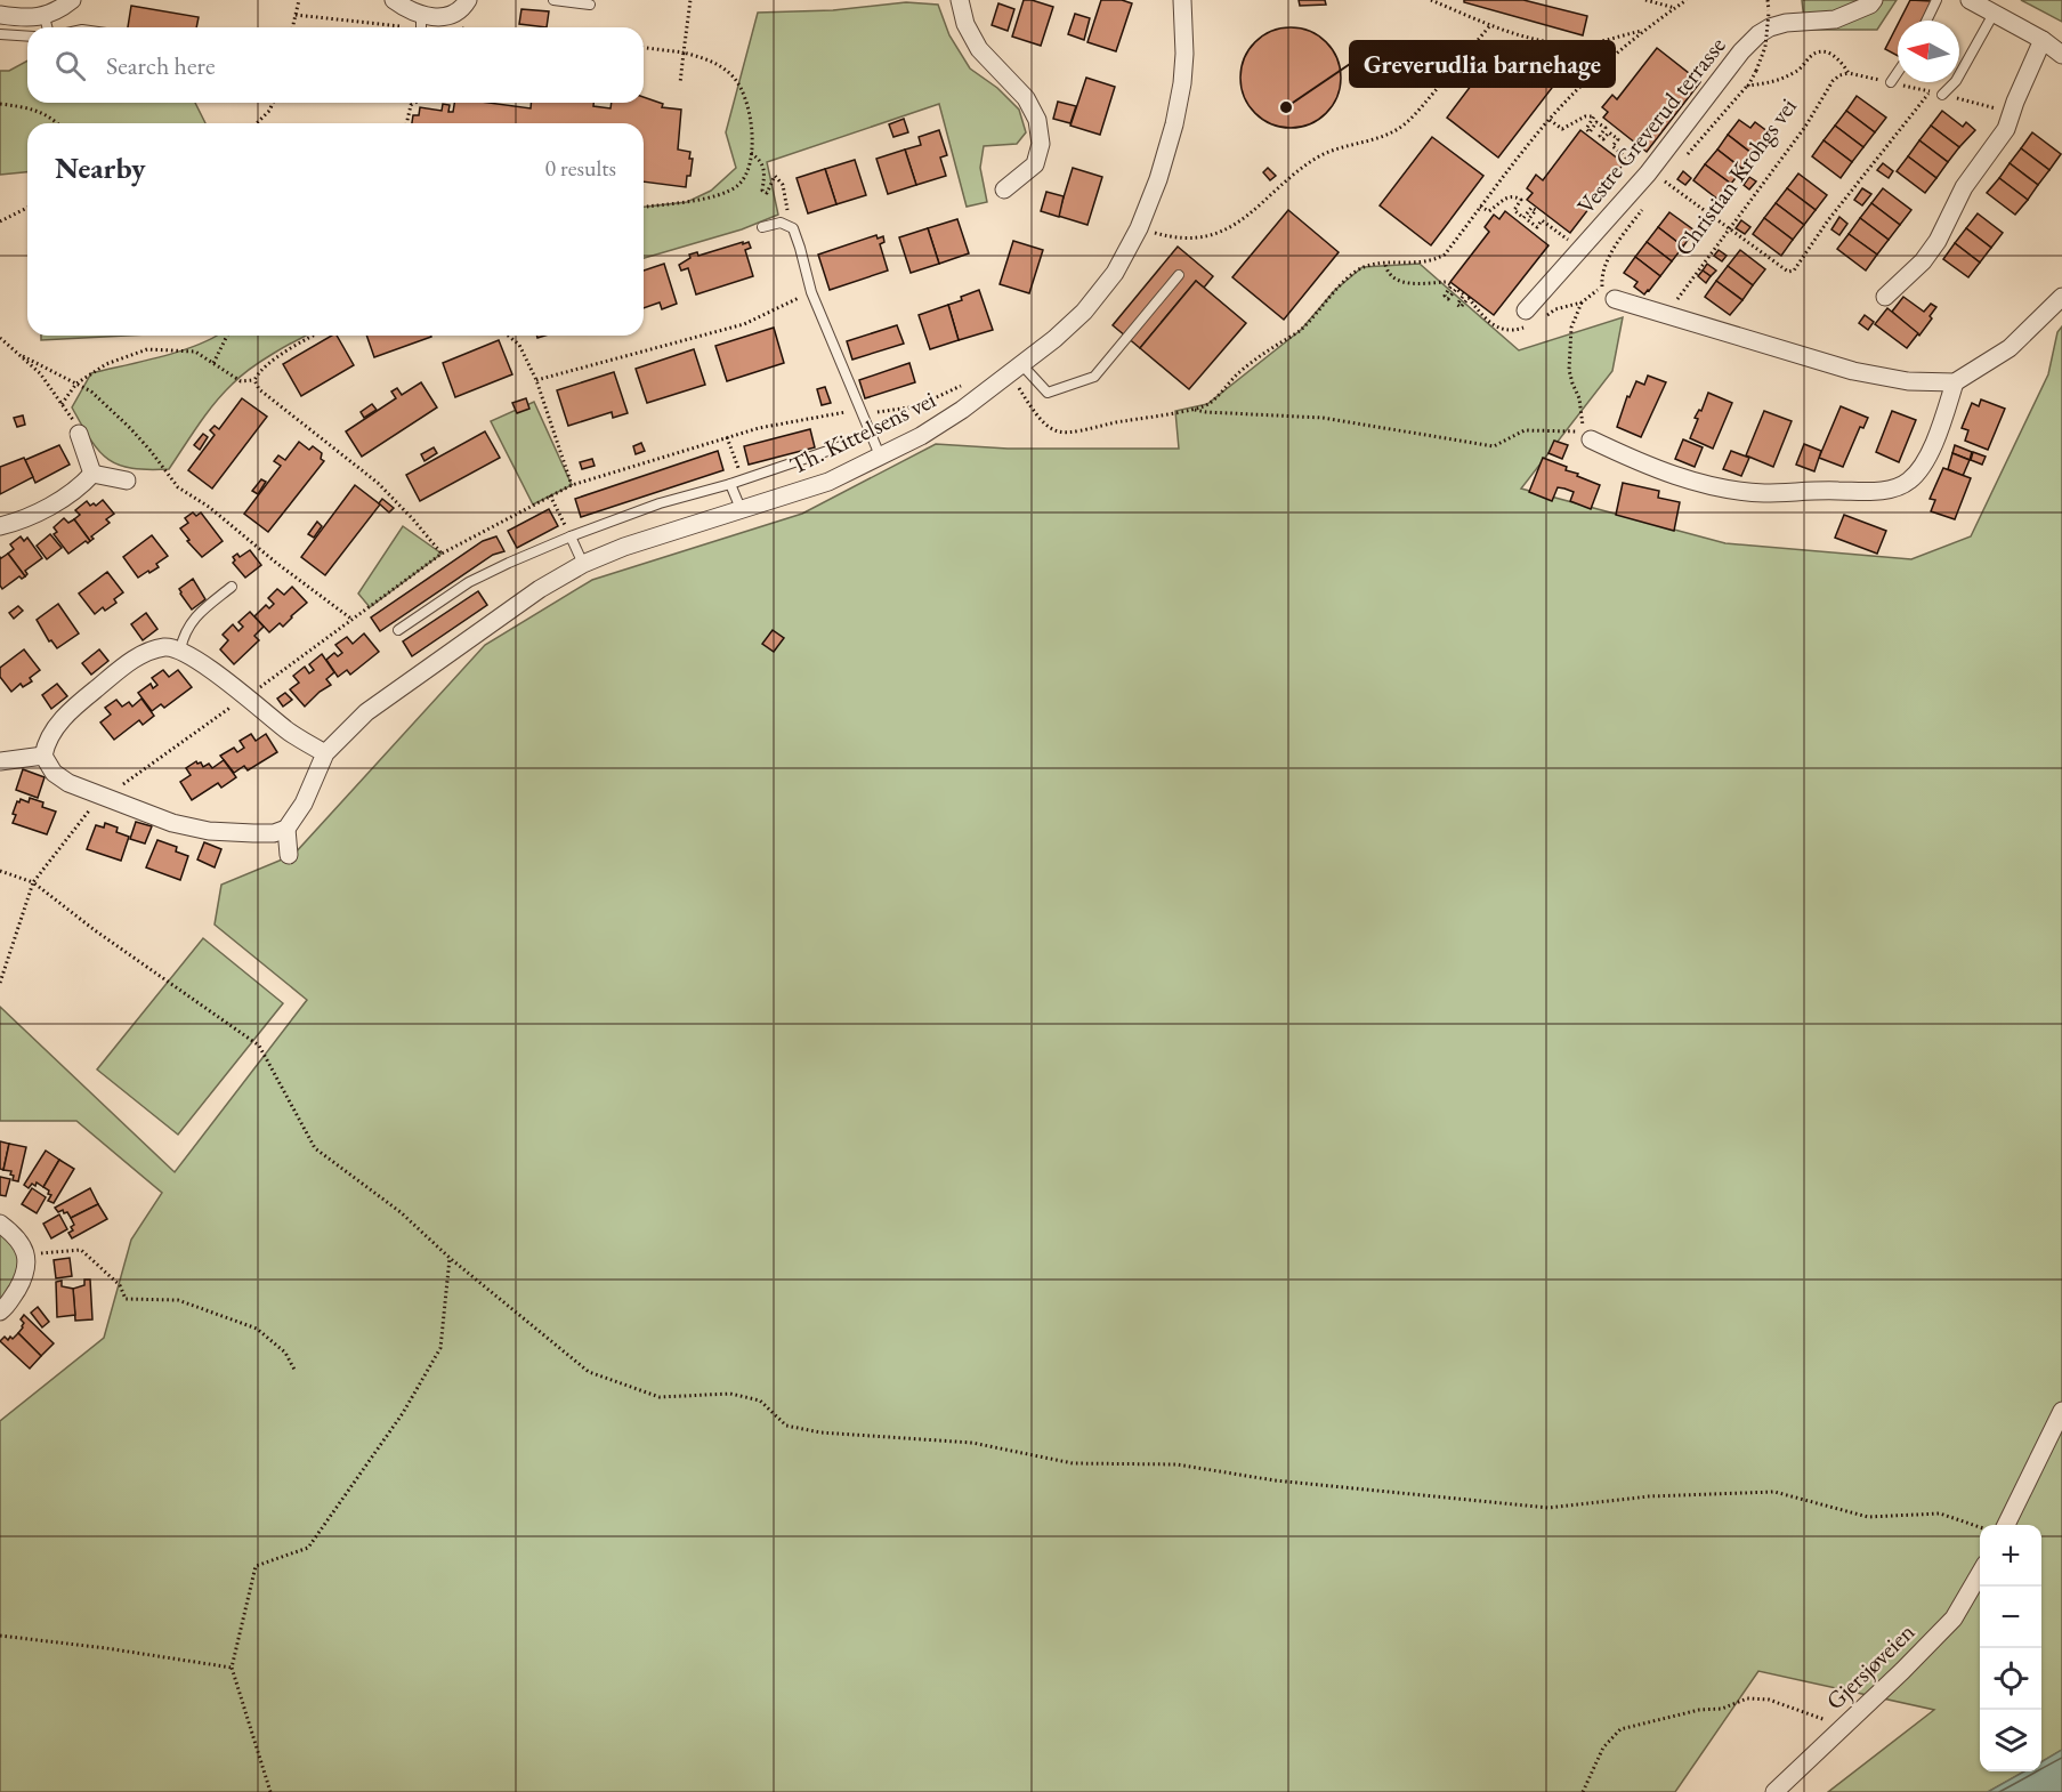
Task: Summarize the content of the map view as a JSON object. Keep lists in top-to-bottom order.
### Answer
{
  "streets": {
    "street": ["Vestre Greverud terrasse", "Th. Kittelsens vei", "Gjersjøveien"],
    "path": ["Christian Krohgs vei"]
  },
  "places": ["Greverudlia barnehage"],
  "north": "left",
  "page": {
    "search": "Search here",
    "heading": ["Nearby", "0 results"],
    "map_buttons": ["+", "−"]
  }
}
